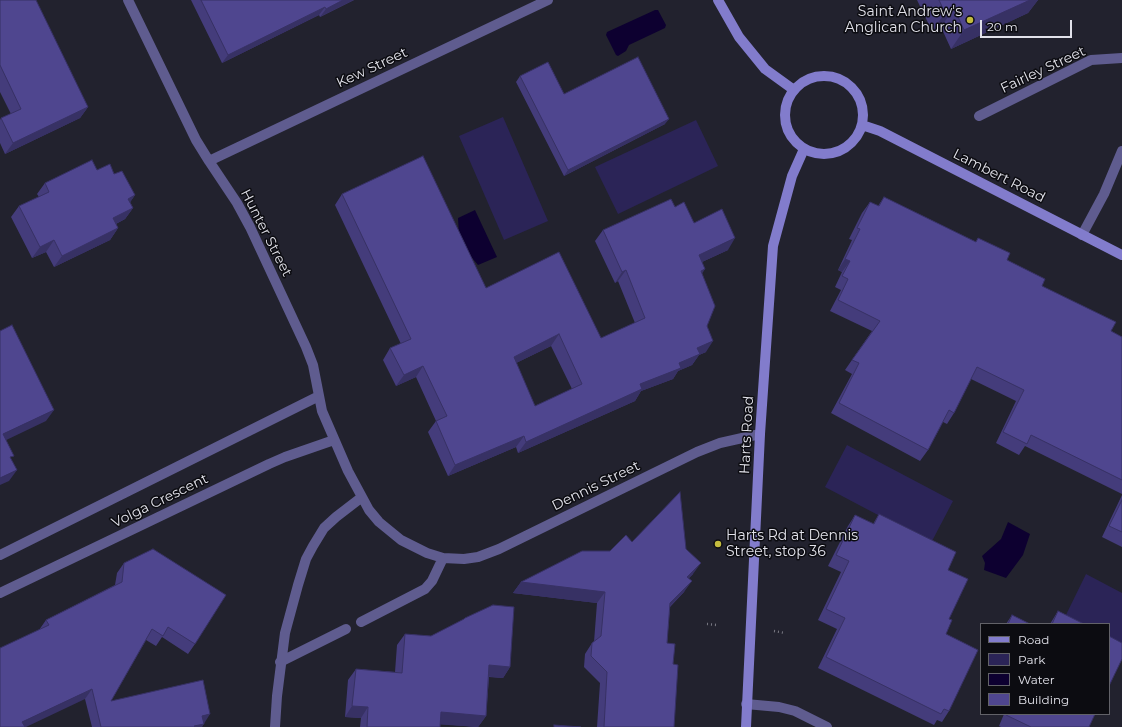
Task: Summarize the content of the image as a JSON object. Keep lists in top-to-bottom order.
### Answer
{
  "streets": {
    "main road": ["Lambert Road", "Harts Road"],
    "street": [
      "Kew Street",
      "Fairley Street",
      "Hunter Street",
      "Dennis Street",
      "Volga Crescent"
    ]
  },
  "crossings": [
    ["Kew Street", "Hunter Street"],
    ["Lambert Road", "Harts Road"],
    ["Hunter Street", "Dennis Street"],
    ["Hunter Street", "Volga Crescent"],
    ["Harts Road", "Dennis Street"]
  ],
  "places": ["Saint Andrew's Anglican Church", "Harts Rd at Dennis Street, stop 36"],
  "legend": [
    "Road",
    "Park",
    "Water",
    "Building"
  ],
  "scale_bar": "20 m"
}
